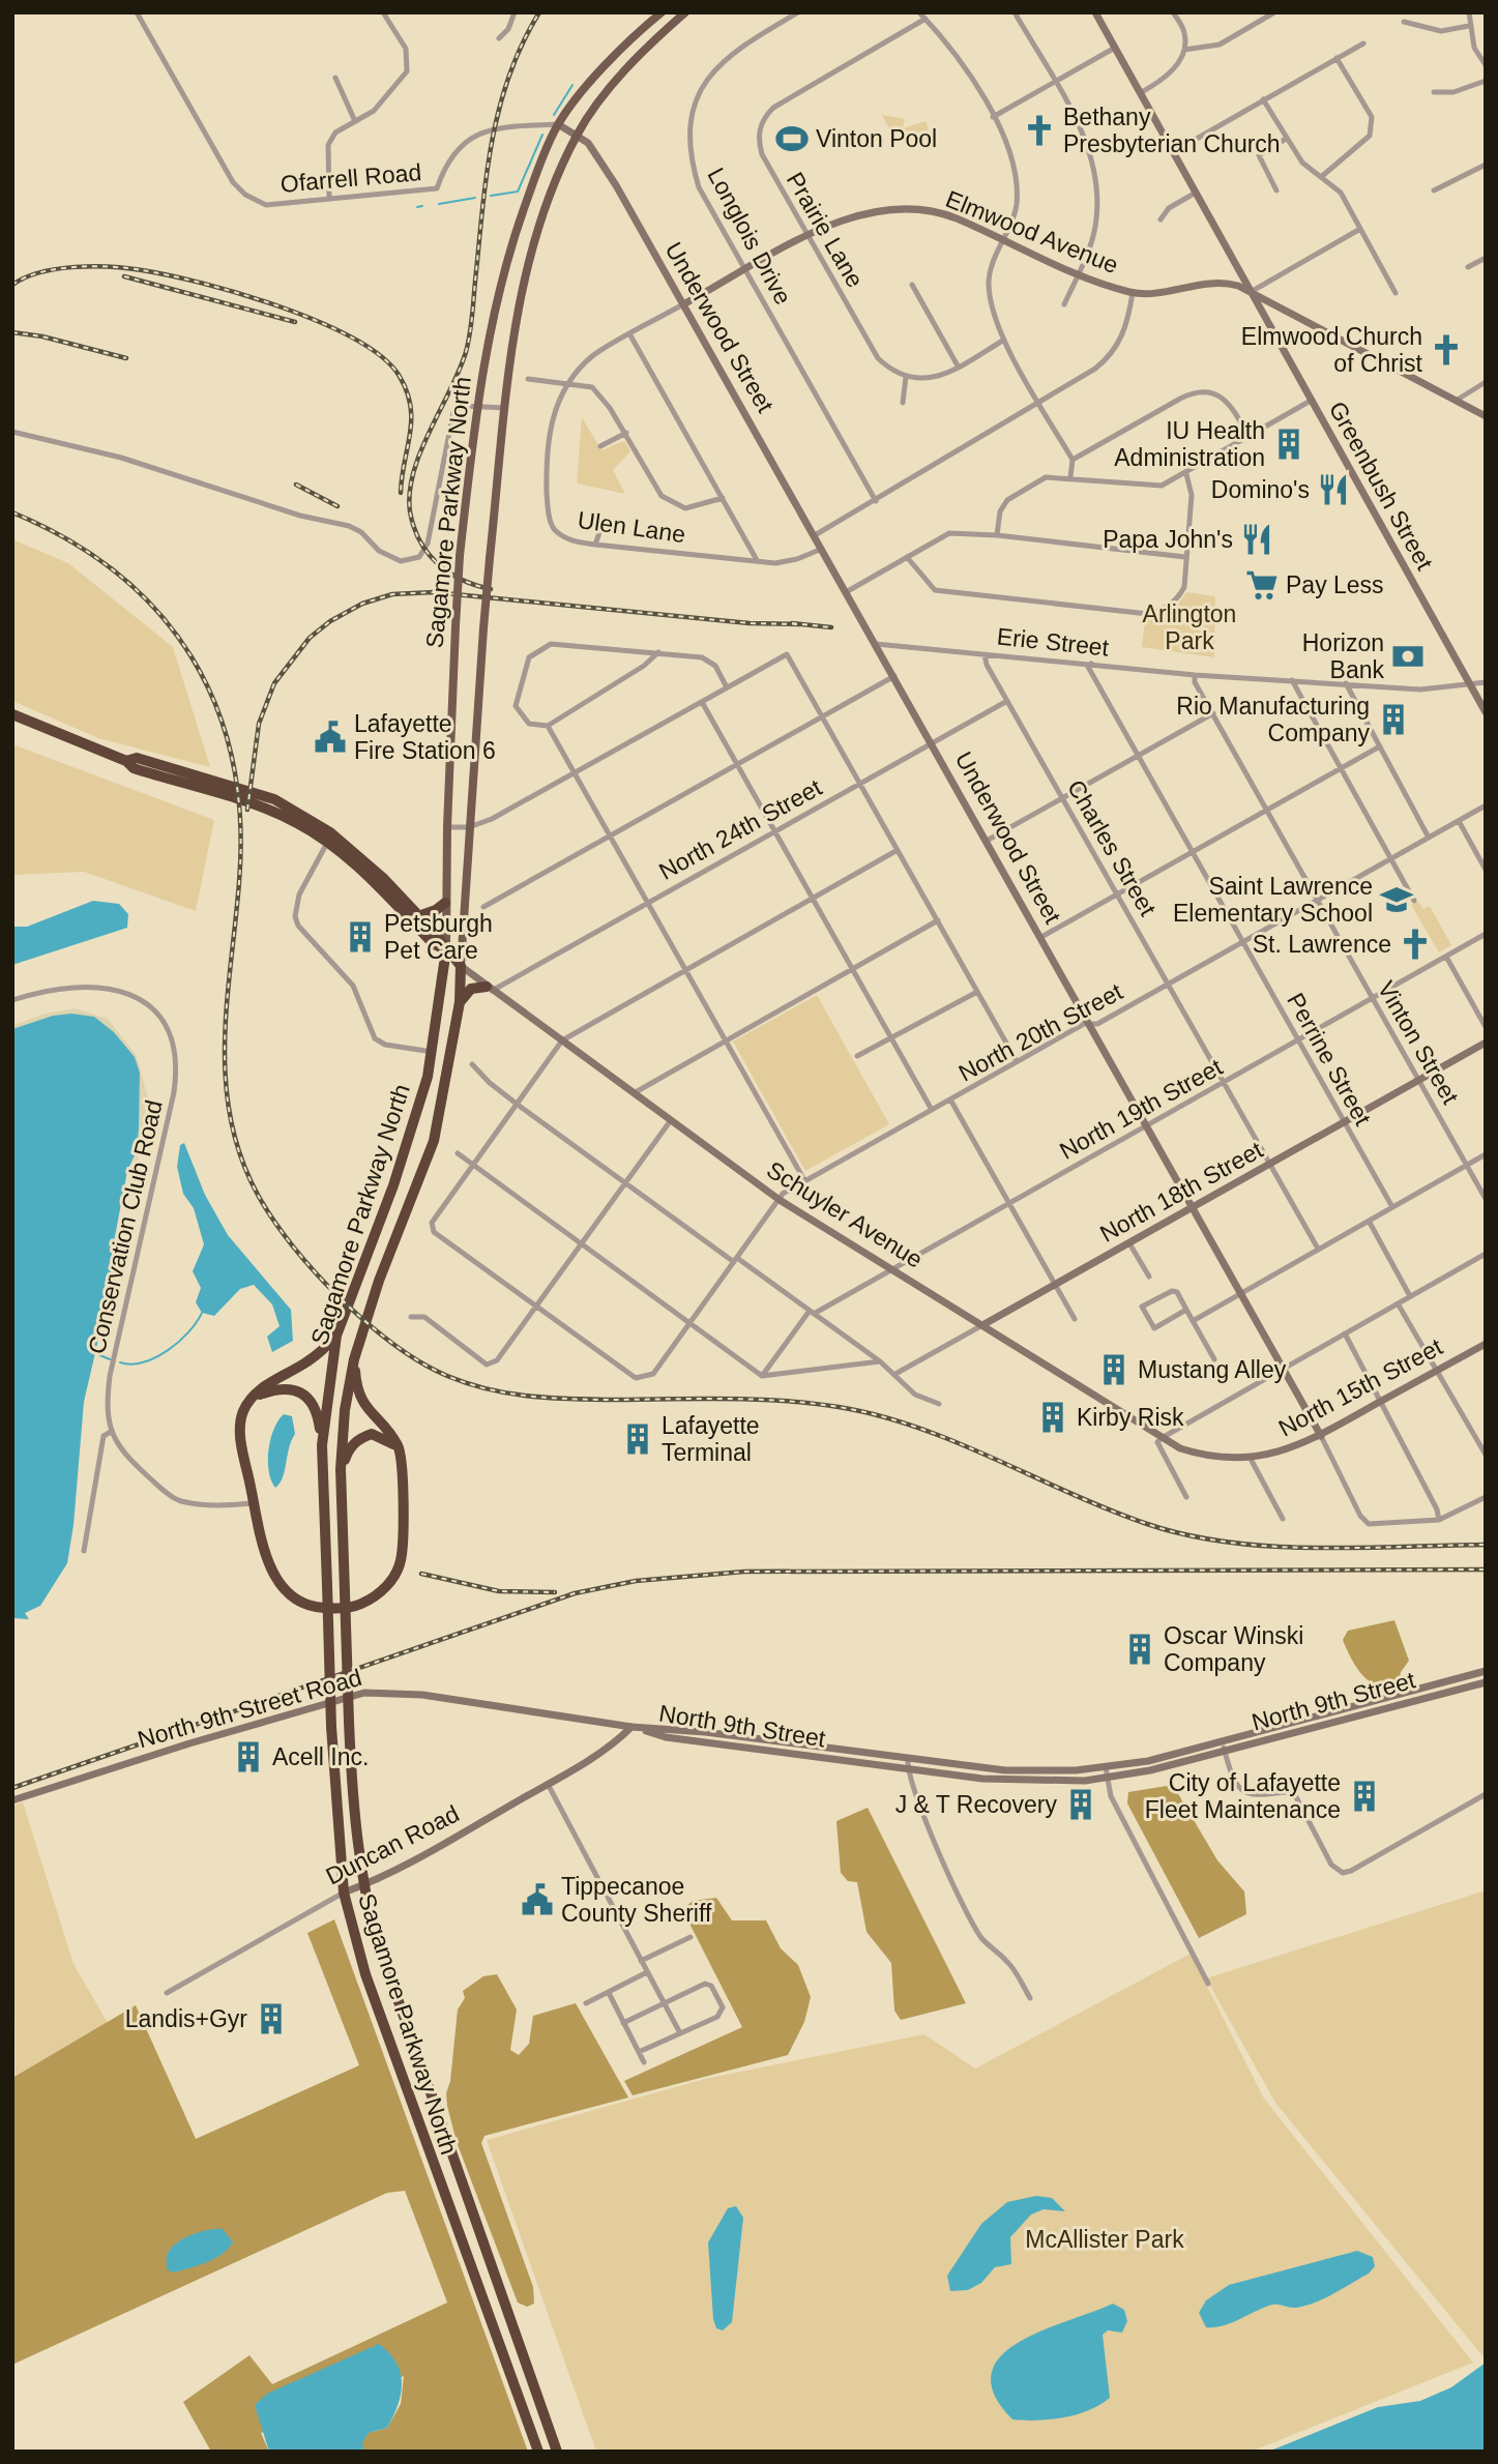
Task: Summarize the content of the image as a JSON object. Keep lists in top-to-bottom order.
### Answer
{
  "streets": {
    "highway": ["Sagamore Parkway North", "Schuyler Avenue"],
    "main road": [
      "Elmwood Avenue",
      "Underwood Street",
      "Greenbush Street",
      "North 18th Street",
      "North 15th Street",
      "North 9th Street",
      "North 9th Street Road",
      "Duncan Road"
    ],
    "street": [
      "Ofarrell Road",
      "Prairie Lane",
      "Longlois Drive",
      "Ulen Lane",
      "Erie Street",
      "North 24th Street",
      "Charles Street",
      "North 20th Street",
      "Vinton Street",
      "Perrine Street",
      "North 19th Street",
      "Conservation Club Road"
    ]
  },
  "crossings": [
    ["Ofarrell Road", "Underwood Street"],
    ["Ofarrell Road", "Sagamore Parkway North"],
    ["Prairie Lane", "Elmwood Avenue"],
    ["Elmwood Avenue", "Longlois Drive"],
    ["Elmwood Avenue", "Underwood Street"],
    ["Elmwood Avenue", "Greenbush Street"],
    ["Elmwood Avenue", "Ulen Lane"],
    ["Underwood Street", "Sagamore Parkway North"],
    ["Underwood Street", "Ulen Lane"],
    ["Underwood Street", "Erie Street"],
    ["Underwood Street", "North 24th Street"],
    ["Underwood Street", "North 20th Street"],
    ["Underwood Street", "North 19th Street"],
    ["Underwood Street", "North 18th Street"],
    ["Underwood Street", "North 15th Street"],
    ["Greenbush Street", "Erie Street"],
    ["Sagamore Parkway North", "Schuyler Avenue"],
    ["Sagamore Parkway North", "Duncan Road"],
    ["Erie Street", "Charles Street"],
    ["Erie Street", "Vinton Street"],
    ["Erie Street", "Perrine Street"],
    ["North 24th Street", "Charles Street"],
    ["North 24th Street", "Schuyler Avenue"],
    ["Charles Street", "North 20th Street"],
    ["Charles Street", "North 19th Street"],
    ["Charles Street", "North 18th Street"],
    ["North 20th Street", "Vinton Street"],
    ["North 20th Street", "Perrine Street"],
    ["North 20th Street", "Schuyler Avenue"],
    ["Vinton Street", "North 19th Street"],
    ["Vinton Street", "North 18th Street"],
    ["Perrine Street", "North 19th Street"],
    ["Perrine Street", "North 18th Street"],
    ["North 19th Street", "Schuyler Avenue"],
    ["North 18th Street", "Schuyler Avenue"],
    ["Schuyler Avenue", "North 15th Street"],
    ["North 9th Street", "North 9th Street Road"],
    ["North 9th Street", "Duncan Road"],
    ["North 9th Street Road", "Duncan Road"]
  ],
  "parks": ["Arlington Park", "McAllister Park"],
  "places": {
    "church": ["Bethany Presbyterian Church", "Elmwood Church of Christ", "St. Lawrence"],
    "sports": ["Vinton Pool"],
    "building": [
      "IU Health Administration",
      "Rio Manufacturing Company",
      "Petsburgh Pet Care",
      "Mustang Alley",
      "Kirby Risk",
      "Lafayette Terminal",
      "Oscar Winski Company",
      "Acell Inc.",
      "City of Lafayette Fleet Maintenance",
      "J & T Recovery",
      "Landis+Gyr"
    ],
    "restaurant": ["Domino's", "Papa John's"],
    "supermarket": ["Pay Less"],
    "bank": ["Horizon Bank"],
    "public building": ["Lafayette Fire Station 6", "Tippecanoe County Sheriff"],
    "school or university": ["Saint Lawrence Elementary School"]
  }
}
